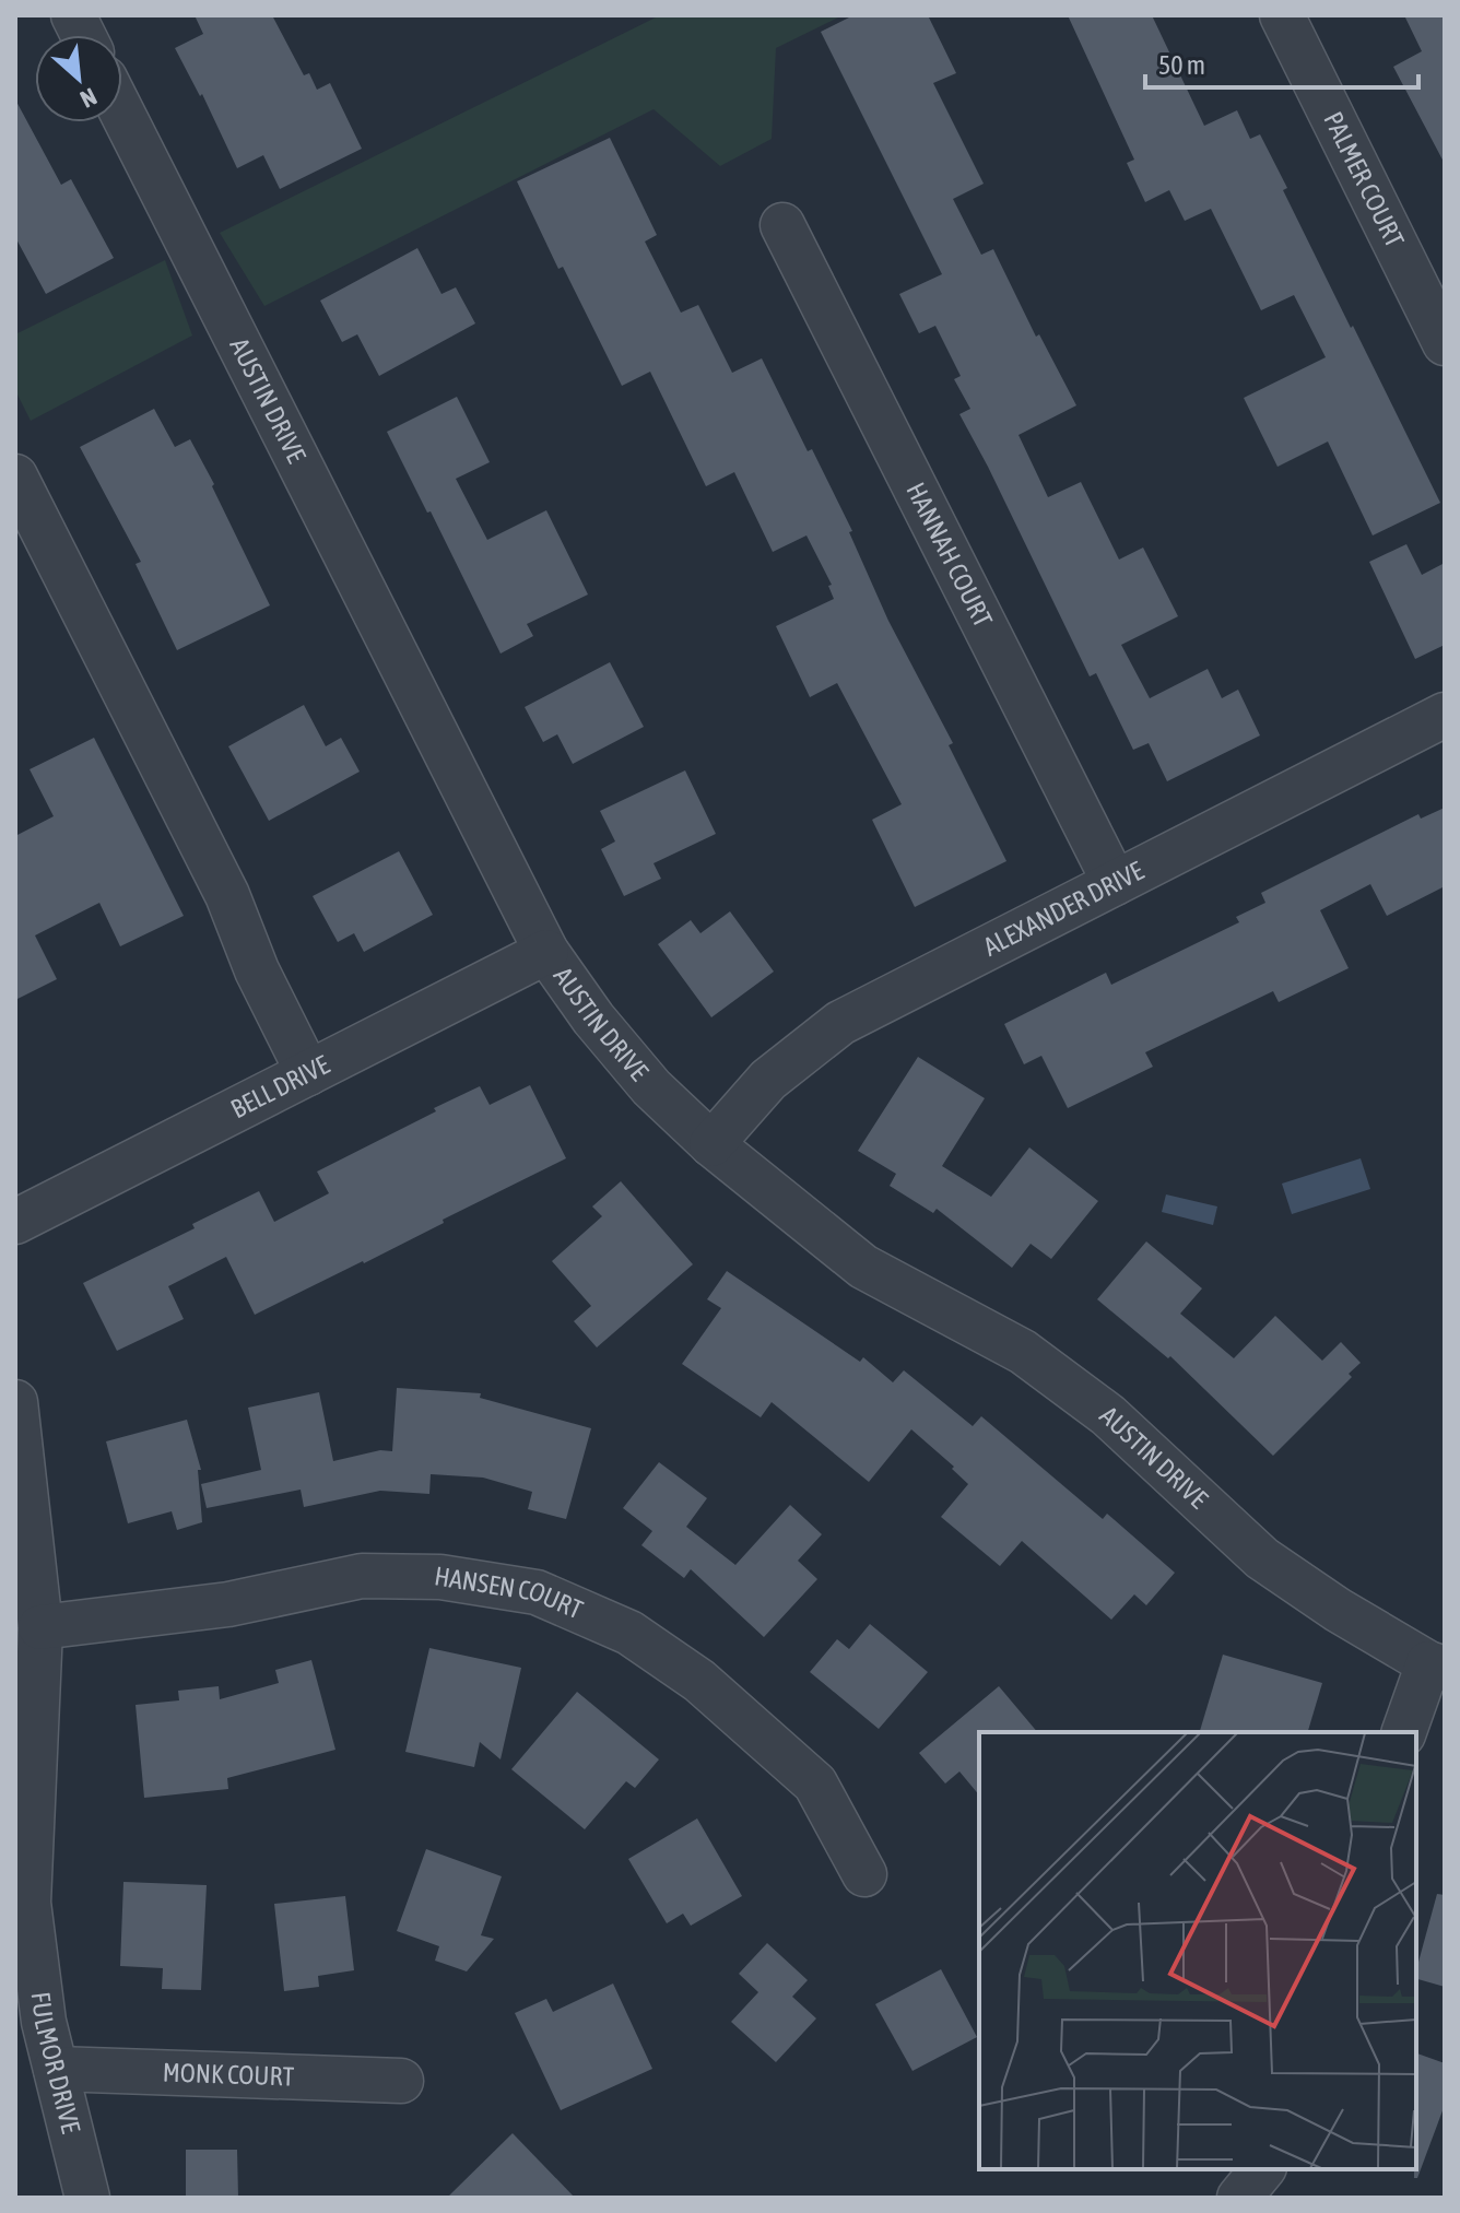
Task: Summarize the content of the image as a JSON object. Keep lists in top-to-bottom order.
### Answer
{
  "streets": {
    "street": [
      "PALMER COURT",
      "AUSTIN DRIVE",
      "HANNAH COURT",
      "ALEXANDER DRIVE",
      "BELL DRIVE",
      "HANSEN COURT",
      "FULMOR DRIVE",
      "MONK COURT"
    ]
  },
  "crossings": [
    ["AUSTIN DRIVE", "ALEXANDER DRIVE"],
    ["AUSTIN DRIVE", "BELL DRIVE"],
    ["HANNAH COURT", "ALEXANDER DRIVE"],
    ["HANSEN COURT", "FULMOR DRIVE"],
    ["FULMOR DRIVE", "MONK COURT"]
  ],
  "scale_bar": "50 m",
  "north": "bottom right"
}
